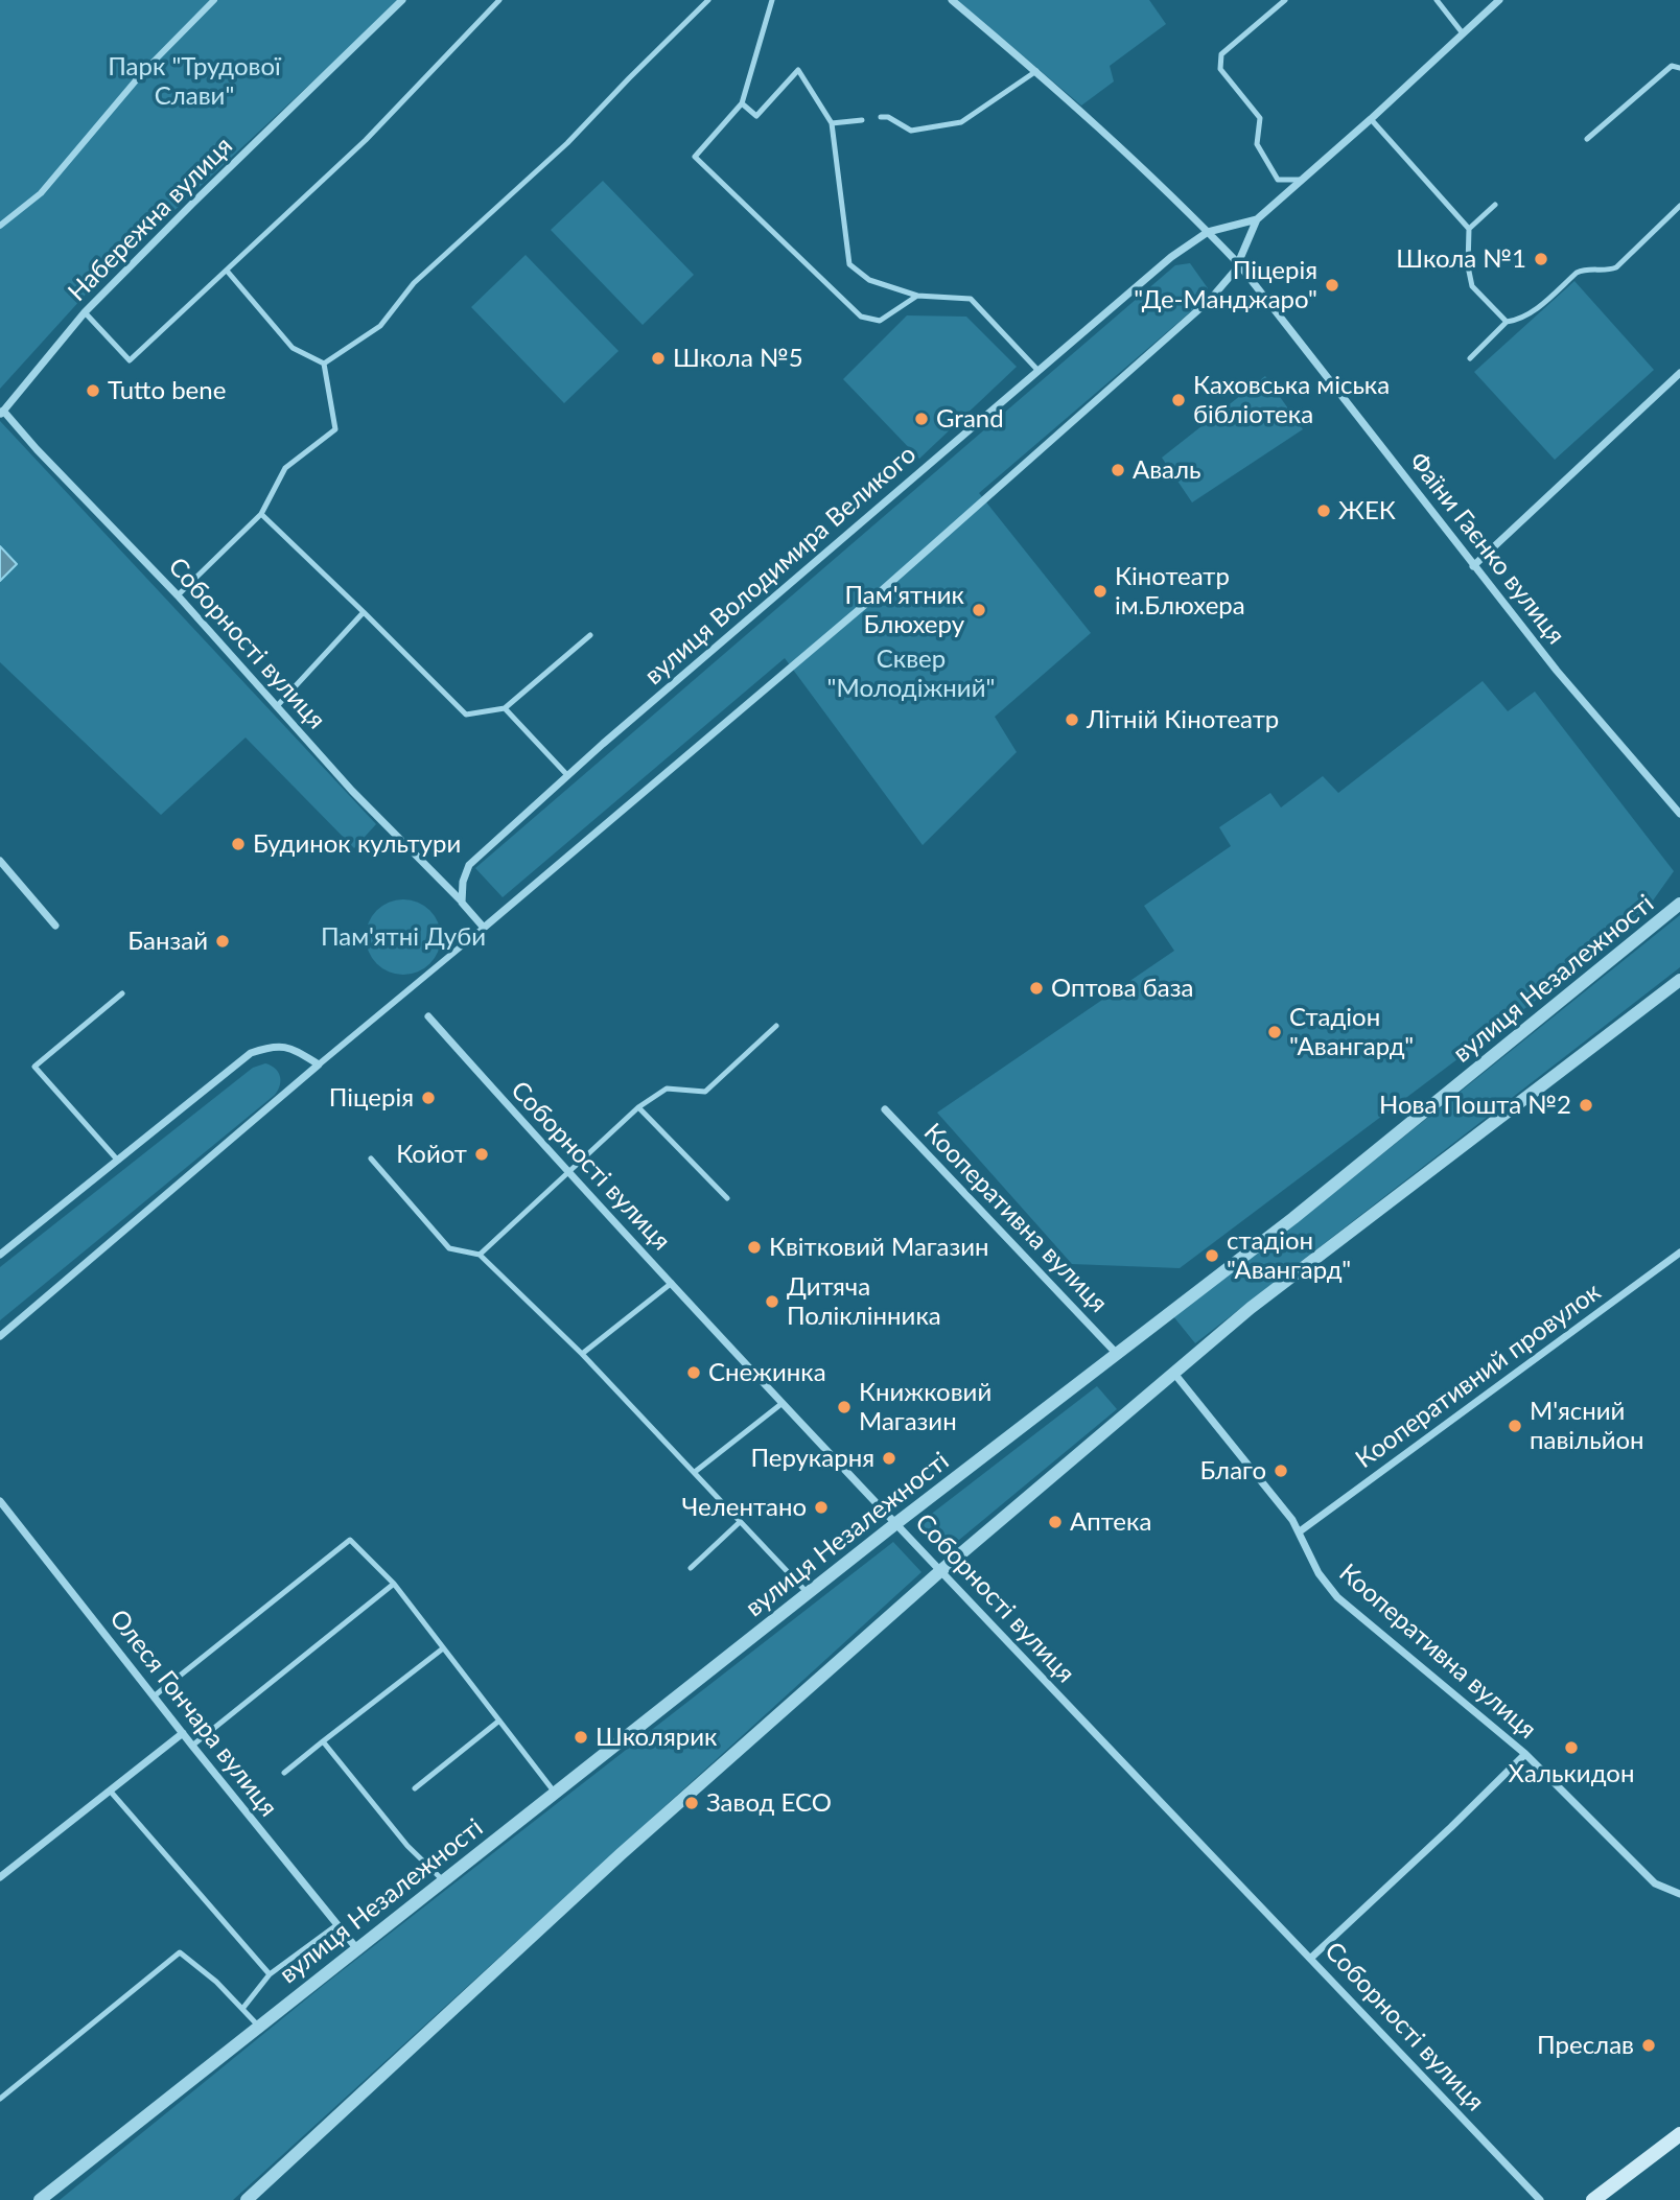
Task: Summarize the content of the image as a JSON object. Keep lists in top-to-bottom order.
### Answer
{
  "streets": {
    "street": [
      "Набережна вулиця",
      "Фаїни Гаєнко вулиця",
      "вулиця Володимира Великого",
      "Соборності вулиця",
      "вулиця Незалежності",
      "Кооперативна вулиця",
      "Кооперативний провулок",
      "Олеся Гончара вулиця"
    ]
  },
  "crossings": [
    ["Набережна вулиця", "Соборності вулиця"],
    ["Фаїни Гаєнко вулиця", "вулиця Володимира Великого"],
    ["вулиця Володимира Великого", "Соборності вулиця"],
    ["Соборності вулиця", "вулиця Незалежності"],
    ["вулиця Незалежності", "Кооперативна вулиця"],
    ["вулиця Незалежності", "Олеся Гончара вулиця"],
    ["Кооперативна вулиця", "Кооперативний провулок"]
  ],
  "parks": ["Парк \"Трудової Слави\"", "Сквер \"Молодіжний\"", "Пам'ятні Дуби"],
  "places": [
    "Школа №1",
    "Піцерія \"Де-Манджаро\"",
    "Школа №5",
    "Tutto bene",
    "Каховська міська бібліотека",
    "Grand",
    "Аваль",
    "ЖЕК",
    "Кінотеатр ім.Блюхера",
    "Пам'ятник Блюхеру",
    "Літній Кінотеатр",
    "Будинок культури",
    "Банзай",
    "Оптова база",
    "Стадіон \"Авангард\"",
    "Піцерія",
    "Нова Пошта №2",
    "Койот",
    "Квітковий Магазин",
    "стадіон \"Авангард\"",
    "Дитяча Поліклінника",
    "Снежинка",
    "Книжковий Магазин",
    "М'ясний павільйон",
    "Перукарня",
    "Благо",
    "Челентано",
    "Аптека",
    "Школярик",
    "Халькидон",
    "Завод ЕСО",
    "Преслав"
  ]
}
